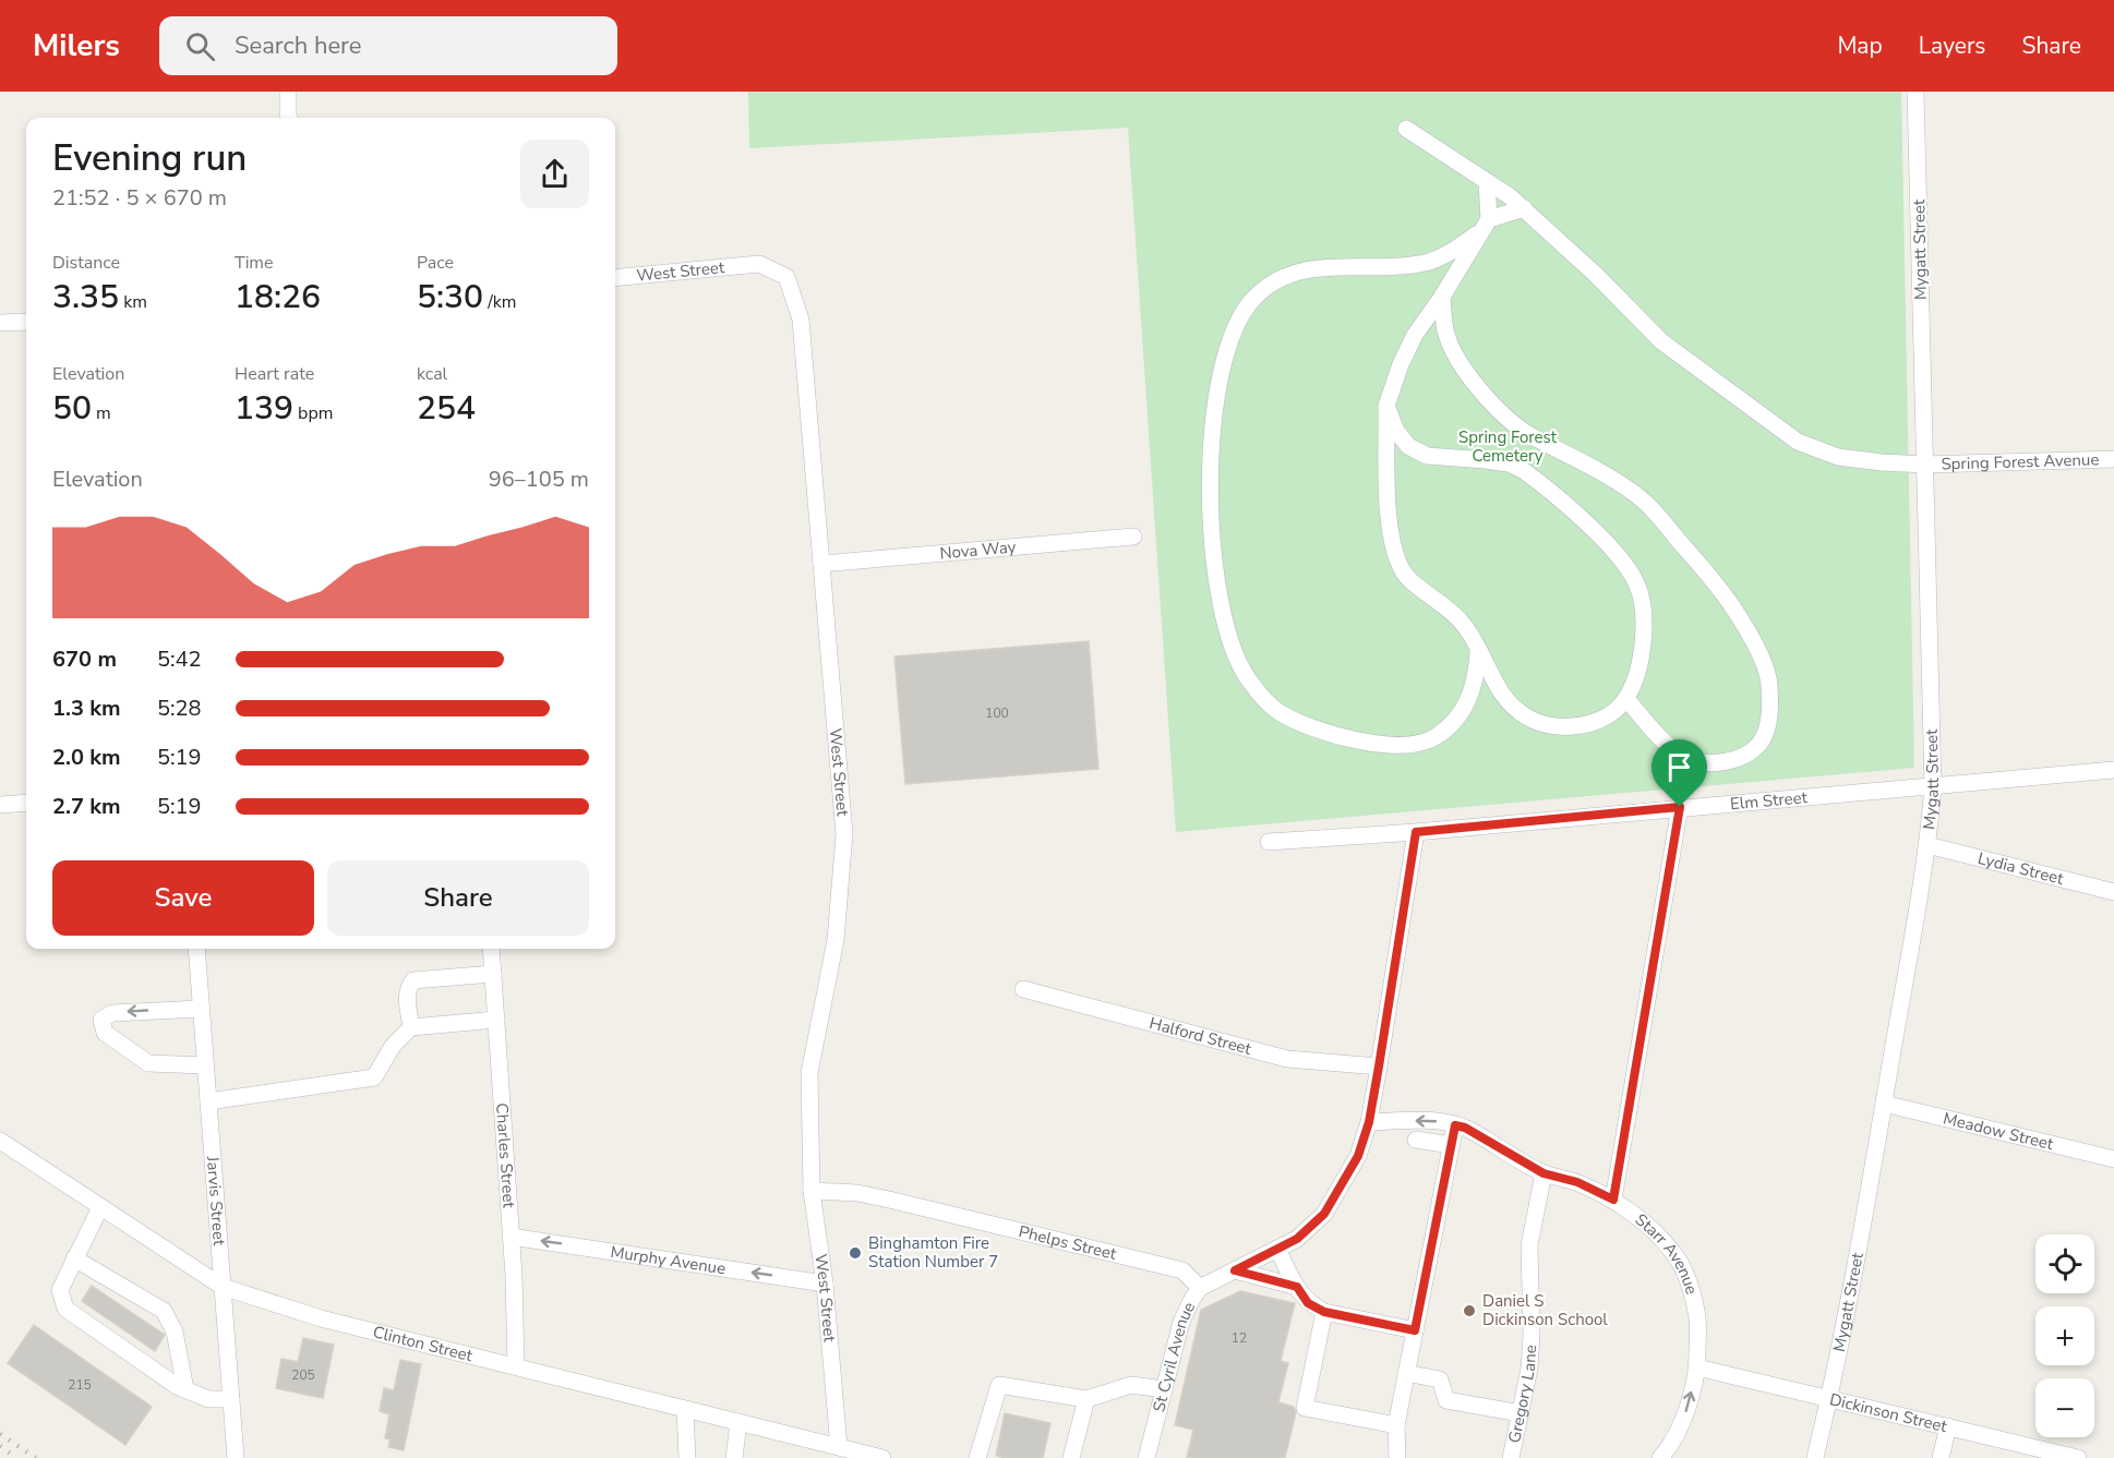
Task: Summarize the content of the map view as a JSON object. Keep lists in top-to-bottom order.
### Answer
{
  "streets": {
    "street": [
      "Mygatt Street",
      "West Street",
      "Spring Forest Avenue",
      "Nova Way",
      "Elm Street",
      "Lydia Street",
      "Halford Street",
      "Meadow Street",
      "Charles Street",
      "Jarvis Street",
      "Phelps Street",
      "Starr Avenue",
      "Murphy Avenue",
      "Clinton Street",
      "St Cyril Avenue",
      "Gregory Lane",
      "Dickinson Street"
    ]
  },
  "crossings": [
    ["Mygatt Street", "Spring Forest Avenue"],
    ["Mygatt Street", "Elm Street"],
    ["Mygatt Street", "Lydia Street"],
    ["Mygatt Street", "Meadow Street"],
    ["Mygatt Street", "Dickinson Street"],
    ["West Street", "Nova Way"],
    ["West Street", "Phelps Street"],
    ["West Street", "Murphy Avenue"],
    ["West Street", "Clinton Street"],
    ["Elm Street", "St Cyril Avenue"],
    ["Halford Street", "St Cyril Avenue"],
    ["Charles Street", "Murphy Avenue"],
    ["Charles Street", "Clinton Street"],
    ["Jarvis Street", "Clinton Street"],
    ["Phelps Street", "St Cyril Avenue"],
    ["Starr Avenue", "St Cyril Avenue"],
    ["Starr Avenue", "Gregory Lane"],
    ["Starr Avenue", "Dickinson Street"]
  ],
  "one_way": ["Murphy Avenue"],
  "parks": ["Spring Forest Cemetery"],
  "places": ["Binghamton Fire Station Number 7", "Daniel S Dickinson School"],
  "house_numbers": [
    "100",
    "12",
    "205",
    "215"
  ],
  "page": {
    "header": "Milers",
    "search": "Search here",
    "nav": ["Map", "Layers", "Share"],
    "heading": ["Evening run", "21:52 · 5 × 670 m"],
    "stats": [
      ["Distance", "3.35 km"],
      ["Time", "18:26"],
      ["Pace", "5:30 /km"],
      ["Elevation", "50 m"],
      ["Heart rate", "139 bpm"],
      ["kcal", "254"]
    ],
    "chart": ["Elevation", "96–105 m"],
    "list": [
      {
        "name": "670 m",
        "note": "5:42"
      },
      {
        "name": "1.3 km",
        "note": "5:28"
      },
      {
        "name": "2.0 km",
        "note": "5:19"
      },
      {
        "name": "2.7 km",
        "note": "5:19"
      }
    ],
    "buttons": ["Save", "Share"],
    "map_buttons": ["+", "−"]
  }
}
